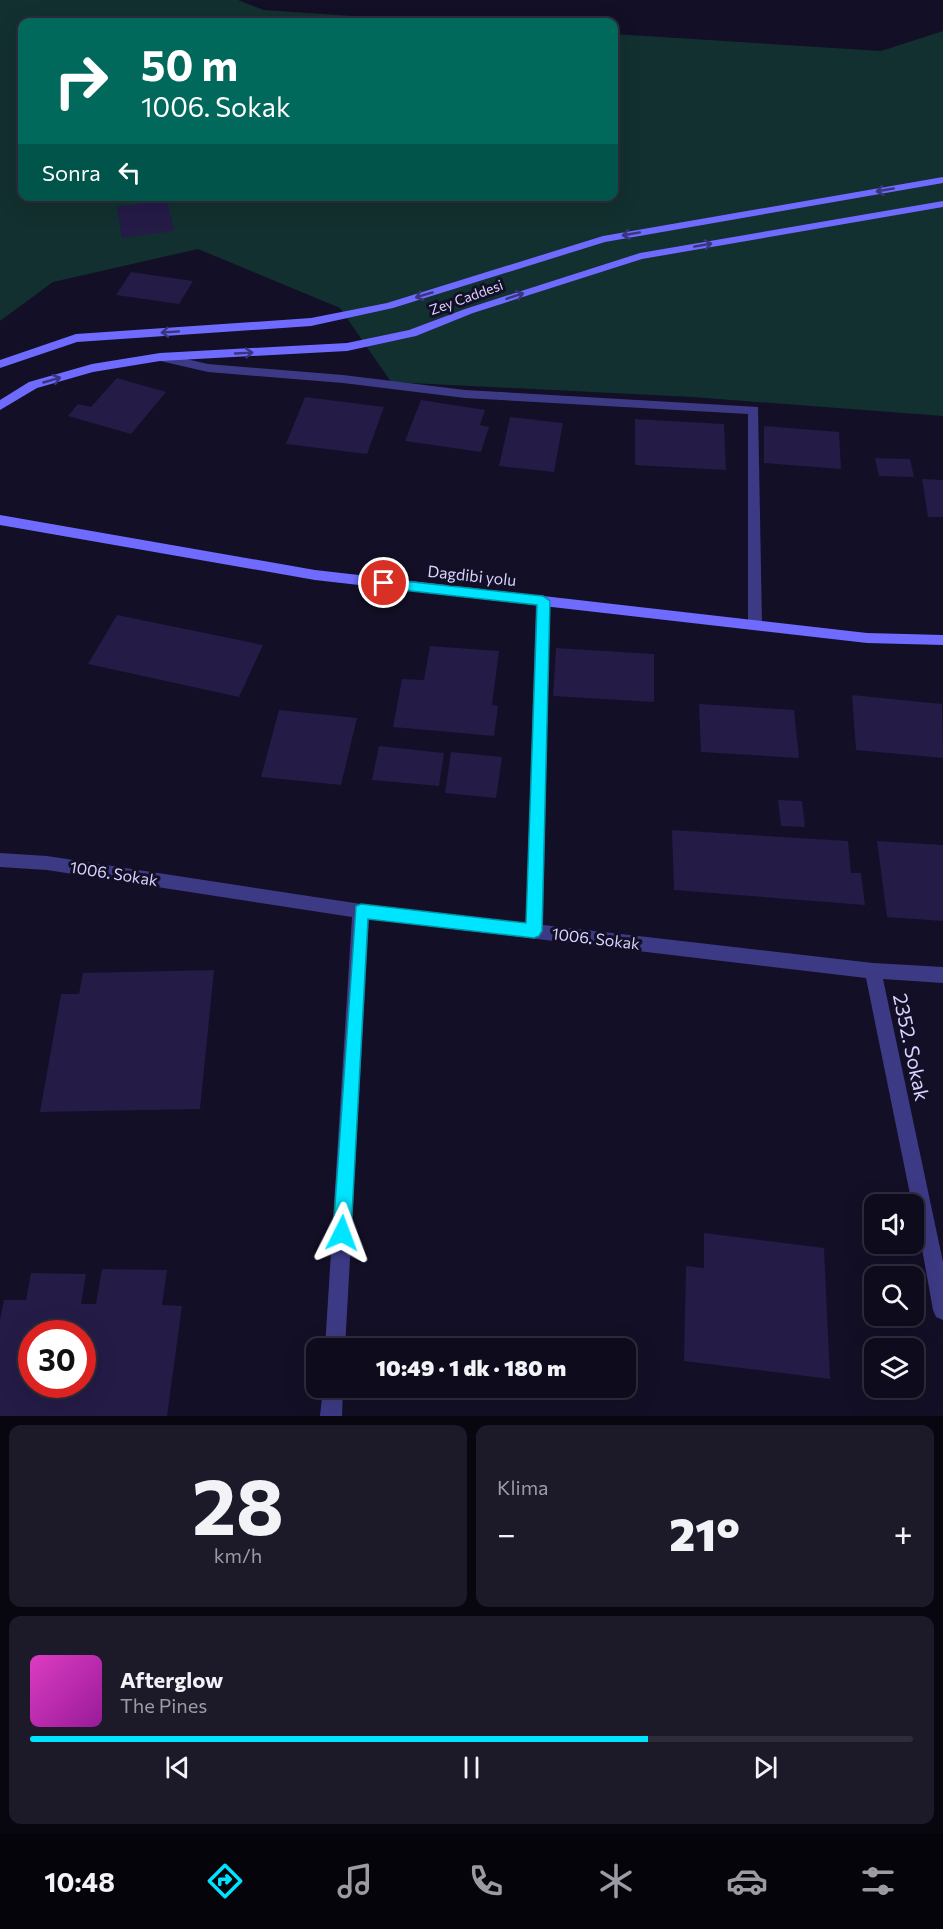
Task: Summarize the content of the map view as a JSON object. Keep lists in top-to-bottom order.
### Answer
{
  "streets": {
    "main road": ["Zey Caddesi", "Dagdibi yolu"],
    "street": ["1006. Sokak", "2352. Sokak"]
  },
  "crossings": [
    ["1006. Sokak", "2352. Sokak"]
  ],
  "page": {
    "turn": ["50 m", "1006. Sokak"],
    "then": "Sonra",
    "limit": "30",
    "trip": "10:49 · 1 dk · 180 m",
    "tile": [
      ["28", "km/h"],
      "Klima"
    ],
    "heat": ["−", "21°", "+"],
    "song": ["Afterglow", "The Pines"],
    "tabs": "10:48"
  }
}
